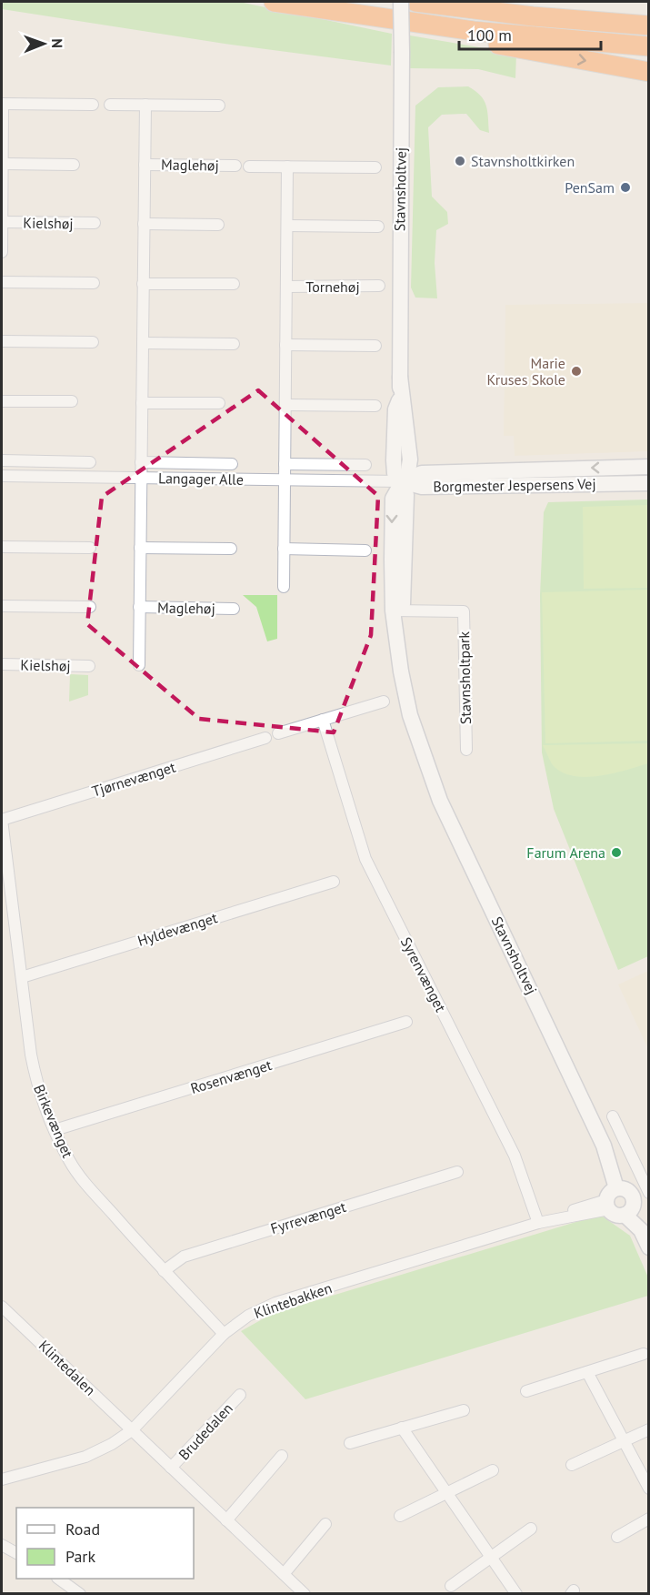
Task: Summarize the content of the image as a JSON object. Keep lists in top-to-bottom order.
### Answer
{
  "streets": {
    "street": [
      "Maglehøj",
      "Stavnsholtvej",
      "Kielshøj",
      "Tornehøj",
      "Langager Alle",
      "Borgmester Jespersens Vej",
      "Stavnsholtpark",
      "Tjørnevænget",
      "Hyldevænget",
      "Syrenvænget",
      "Rosenvænget",
      "Birkevænget",
      "Fyrrevænget",
      "Klintebakken",
      "Klintedalen",
      "Brudedalen"
    ]
  },
  "crossings": [
    ["Maglehøj", "Langager Alle"],
    ["Stavnsholtvej", "Langager Alle"],
    ["Stavnsholtvej", "Borgmester Jespersens Vej"],
    ["Stavnsholtvej", "Stavnsholtpark"],
    ["Stavnsholtvej", "Klintebakken"],
    ["Tornehøj", "Langager Alle"],
    ["Langager Alle", "Borgmester Jespersens Vej"],
    ["Tjørnevænget", "Birkevænget"],
    ["Hyldevænget", "Birkevænget"],
    ["Syrenvænget", "Klintebakken"],
    ["Rosenvænget", "Birkevænget"],
    ["Birkevænget", "Fyrrevænget"],
    ["Birkevænget", "Klintebakken"],
    ["Klintebakken", "Klintedalen"],
    ["Klintebakken", "Brudedalen"],
    ["Klintedalen", "Brudedalen"]
  ],
  "places": [
    "Stavnsholtkirken",
    "PenSam",
    "Marie Kruses Skole",
    "Farum Arena"
  ],
  "legend": ["Road", "Park"],
  "scale_bar": "100 m",
  "north": "right"
}
